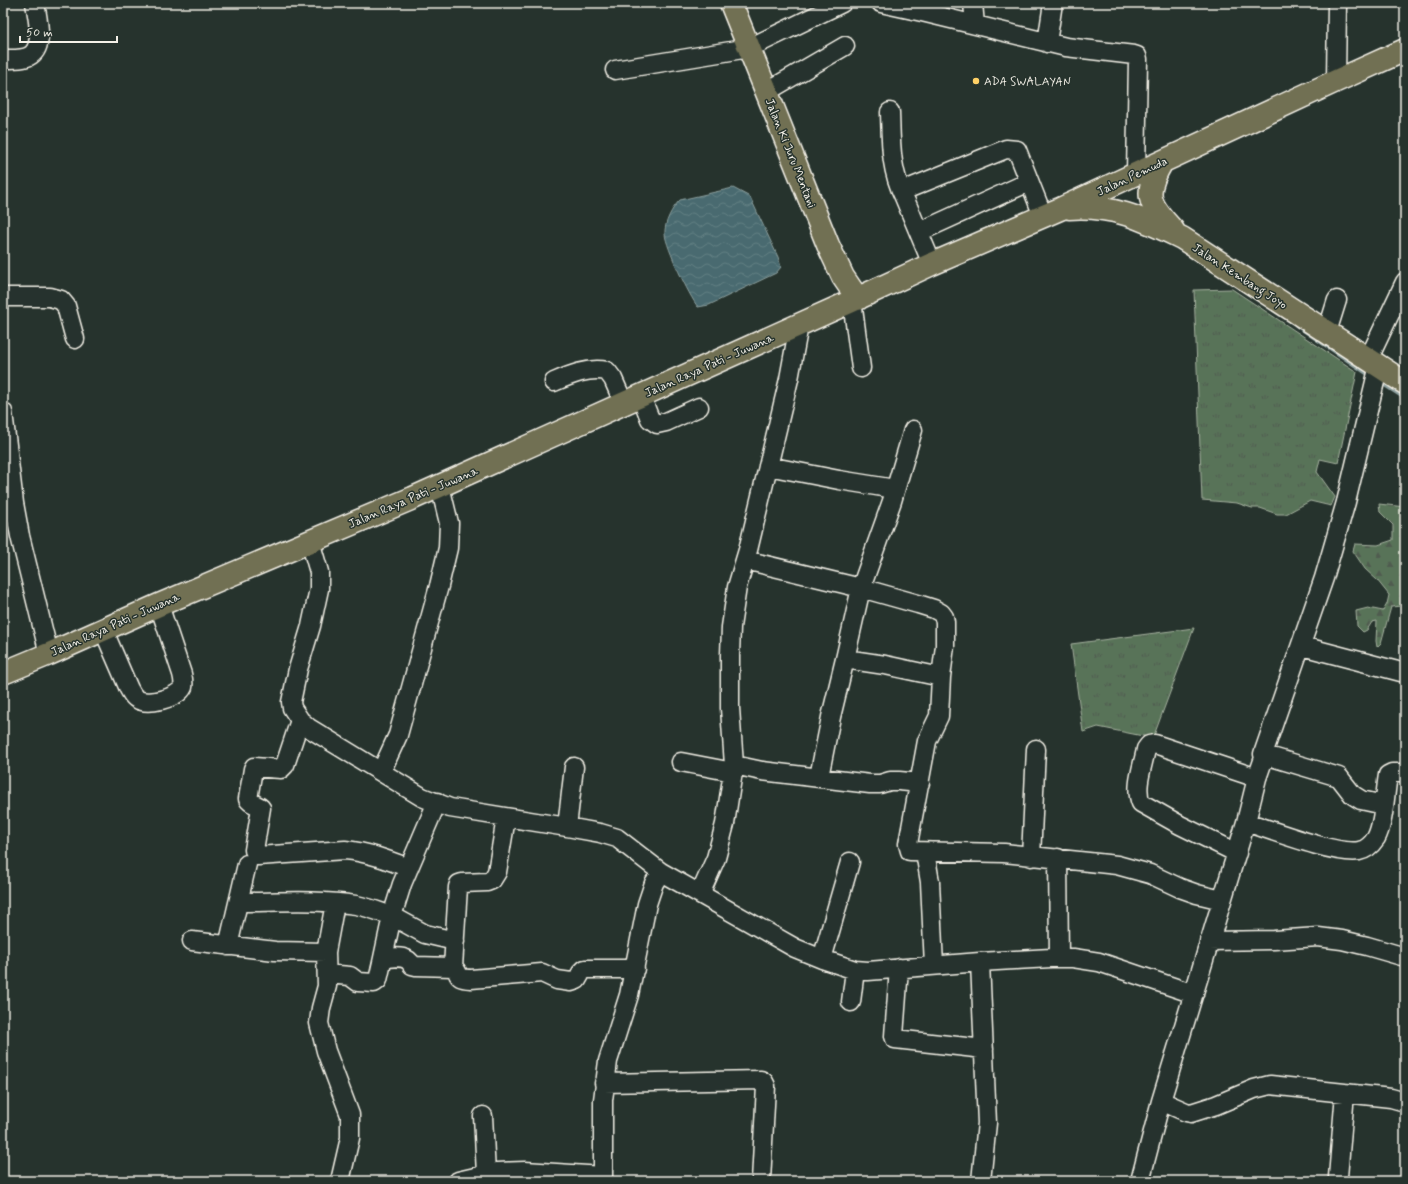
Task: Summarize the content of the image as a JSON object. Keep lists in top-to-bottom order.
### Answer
{
  "streets": {
    "main road": [
      "Jalan Ki Juru Mentani",
      "Jalan Pemuda",
      "Jalan Kembang Joyo",
      "Jalan Raya Pati - Juwana"
    ]
  },
  "crossings": [
    ["Jalan Ki Juru Mentani", "Jalan Pemuda"],
    ["Jalan Pemuda", "Jalan Kembang Joyo"],
    ["Jalan Pemuda", "Jalan Raya Pati - Juwana"]
  ],
  "places": ["ADA SWALAYAN"],
  "scale_bar": "50 m"
}
